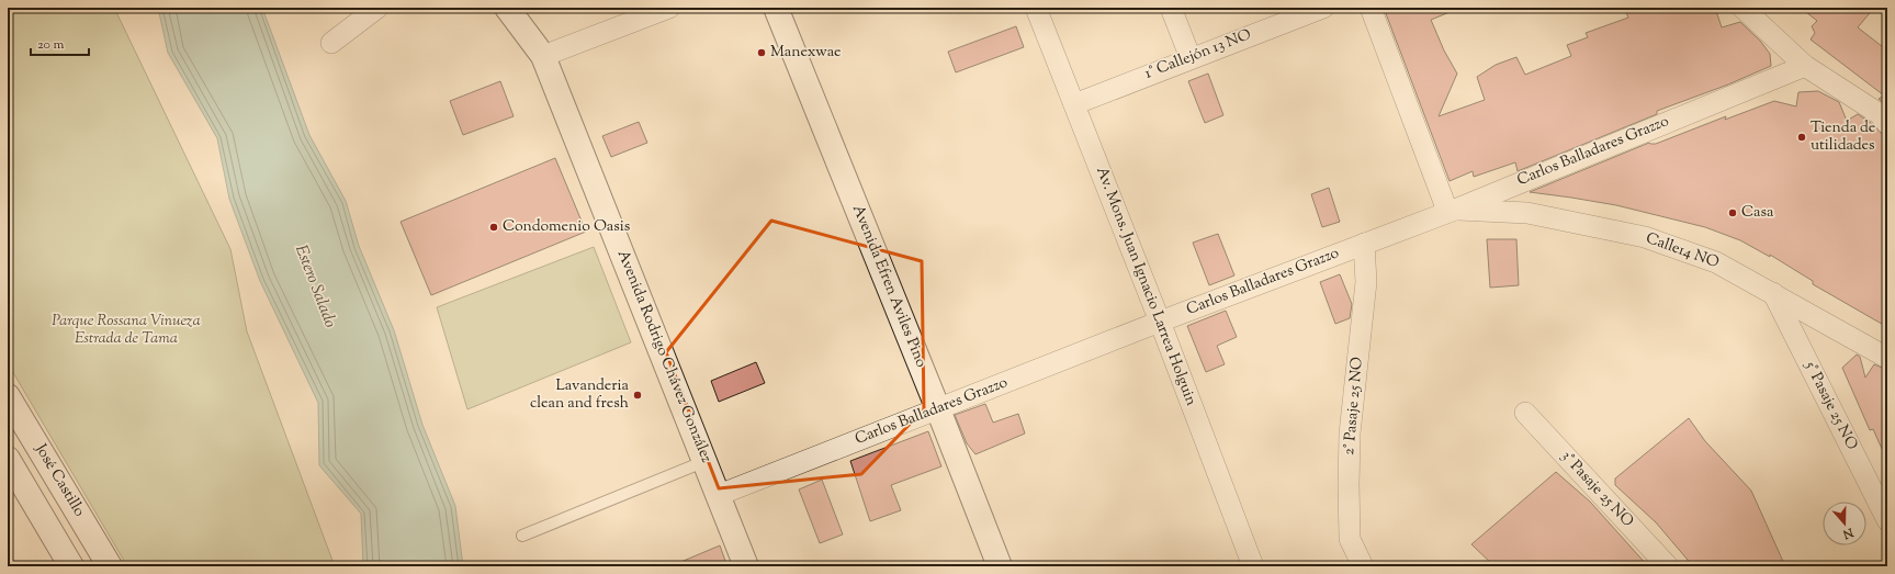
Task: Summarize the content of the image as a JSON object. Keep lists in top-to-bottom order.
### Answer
{
  "streets": {
    "street": [
      "1° Callejón 13 NO",
      "Carlos Balladares Grazzo",
      "Calle14 NO",
      "Avenida Efren Aviles Pino",
      "Av. Mons. Juan Ignacio Larrea Holguin",
      "Avenida Rodrigo Chávez González",
      "2° Pasaje 25 NO",
      "5° Pasaje 25 NO",
      "José Castillo",
      "3° Pasaje 25 NO"
    ]
  },
  "crossings": [
    ["1° Callejón 13 NO", "Av. Mons. Juan Ignacio Larrea Holguin"],
    ["Carlos Balladares Grazzo", "Calle14 NO"],
    ["Carlos Balladares Grazzo", "Avenida Efren Aviles Pino"],
    ["Carlos Balladares Grazzo", "Av. Mons. Juan Ignacio Larrea Holguin"],
    ["Carlos Balladares Grazzo", "Avenida Rodrigo Chávez González"],
    ["Carlos Balladares Grazzo", "2° Pasaje 25 NO"],
    ["Calle14 NO", "5° Pasaje 25 NO"]
  ],
  "water": ["Estero Salado"],
  "parks": ["Parque Rossana Vinueza Estrada de Tama"],
  "places": [
    "Manexwae",
    "Tienda de utilidades",
    "Casa",
    "Condomenio Oasis",
    "Lavanderia clean and fresh"
  ],
  "scale_bar": "20 m",
  "north": "bottom"
}
